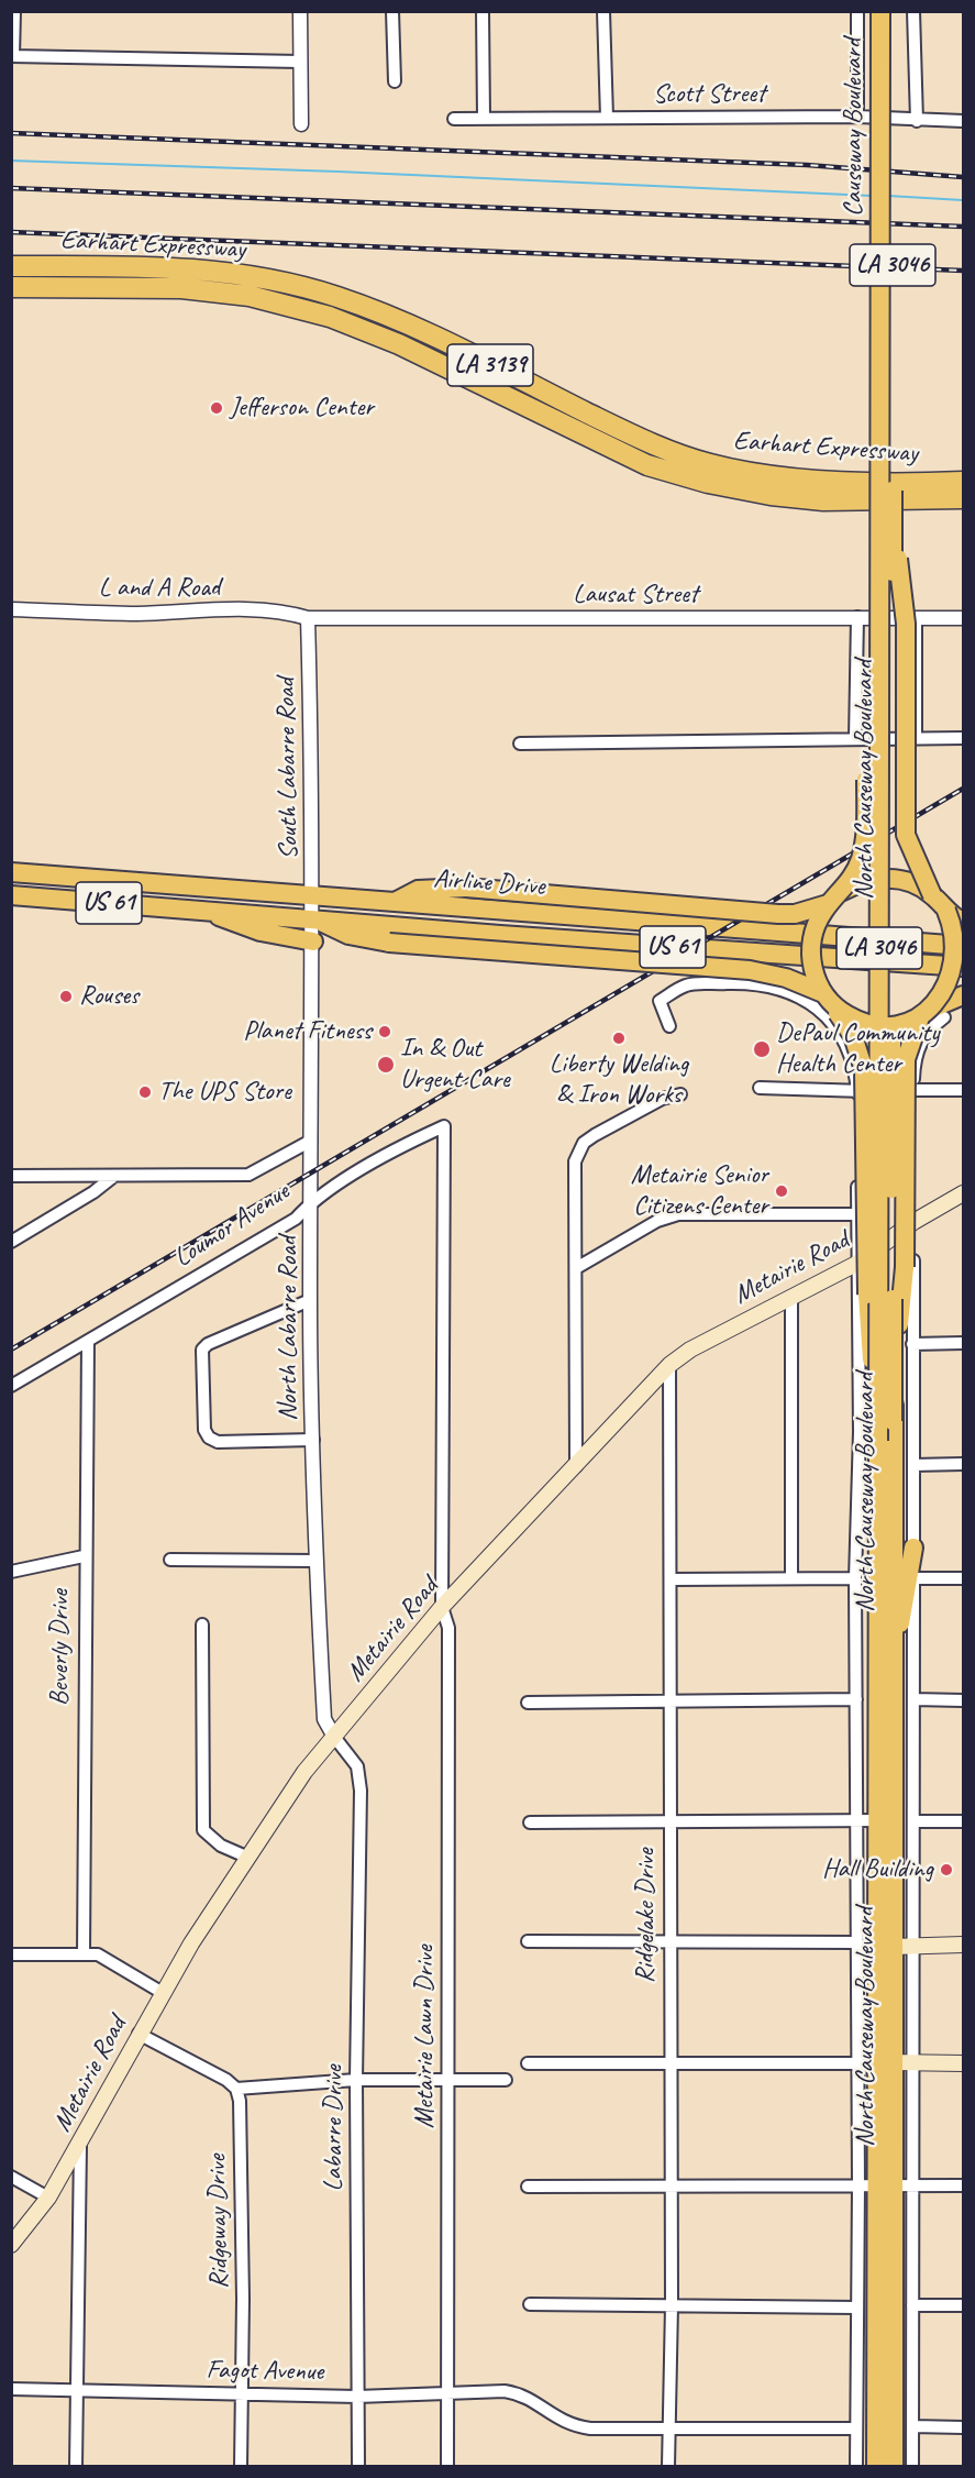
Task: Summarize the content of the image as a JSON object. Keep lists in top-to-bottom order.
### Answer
{
  "streets": {
    "highway": [
      "Causeway Boulevard",
      "Earhart Expressway",
      "LA 3046",
      "LA 3139",
      "North Causeway Boulevard",
      "Airline Drive",
      "US 61"
    ],
    "main road": ["Metairie Road"],
    "street": [
      "Scott Street",
      "L and A Road",
      "Lausat Street",
      "South Labarre Road",
      "Loumor Avenue",
      "North Labarre Road",
      "Beverly Drive",
      "Ridgelake Drive",
      "Metairie Lawn Drive",
      "Labarre Drive",
      "Ridgeway Drive",
      "Fagot Avenue"
    ]
  },
  "crossings": [
    ["Scott Street", "Causeway Boulevard"],
    ["Causeway Boulevard", "North Causeway Boulevard"],
    ["L and A Road", "Lausat Street"],
    ["L and A Road", "South Labarre Road"],
    ["Lausat Street", "South Labarre Road"],
    ["South Labarre Road", "Airline Drive"],
    ["South Labarre Road", "North Labarre Road"],
    ["North Causeway Boulevard", "Metairie Road"],
    ["Airline Drive", "North Labarre Road"],
    ["Loumor Avenue", "North Labarre Road"],
    ["Loumor Avenue", "Beverly Drive"],
    ["Loumor Avenue", "Metairie Lawn Drive"],
    ["Metairie Road", "North Labarre Road"],
    ["Metairie Road", "Ridgelake Drive"],
    ["Metairie Road", "Metairie Lawn Drive"],
    ["Metairie Road", "Labarre Drive"],
    ["North Labarre Road", "Labarre Drive"],
    ["Ridgelake Drive", "Fagot Avenue"],
    ["Metairie Lawn Drive", "Fagot Avenue"],
    ["Labarre Drive", "Fagot Avenue"],
    ["Ridgeway Drive", "Fagot Avenue"]
  ],
  "places": [
    "Jefferson Center",
    "Rouses",
    "Planet Fitness",
    "Liberty Welding & Iron Works",
    "DePaul Community Health Center",
    "In & Out Urgent Care",
    "The UPS Store",
    "Metairie Senior Citizens Center",
    "Hall Building"
  ]
}
